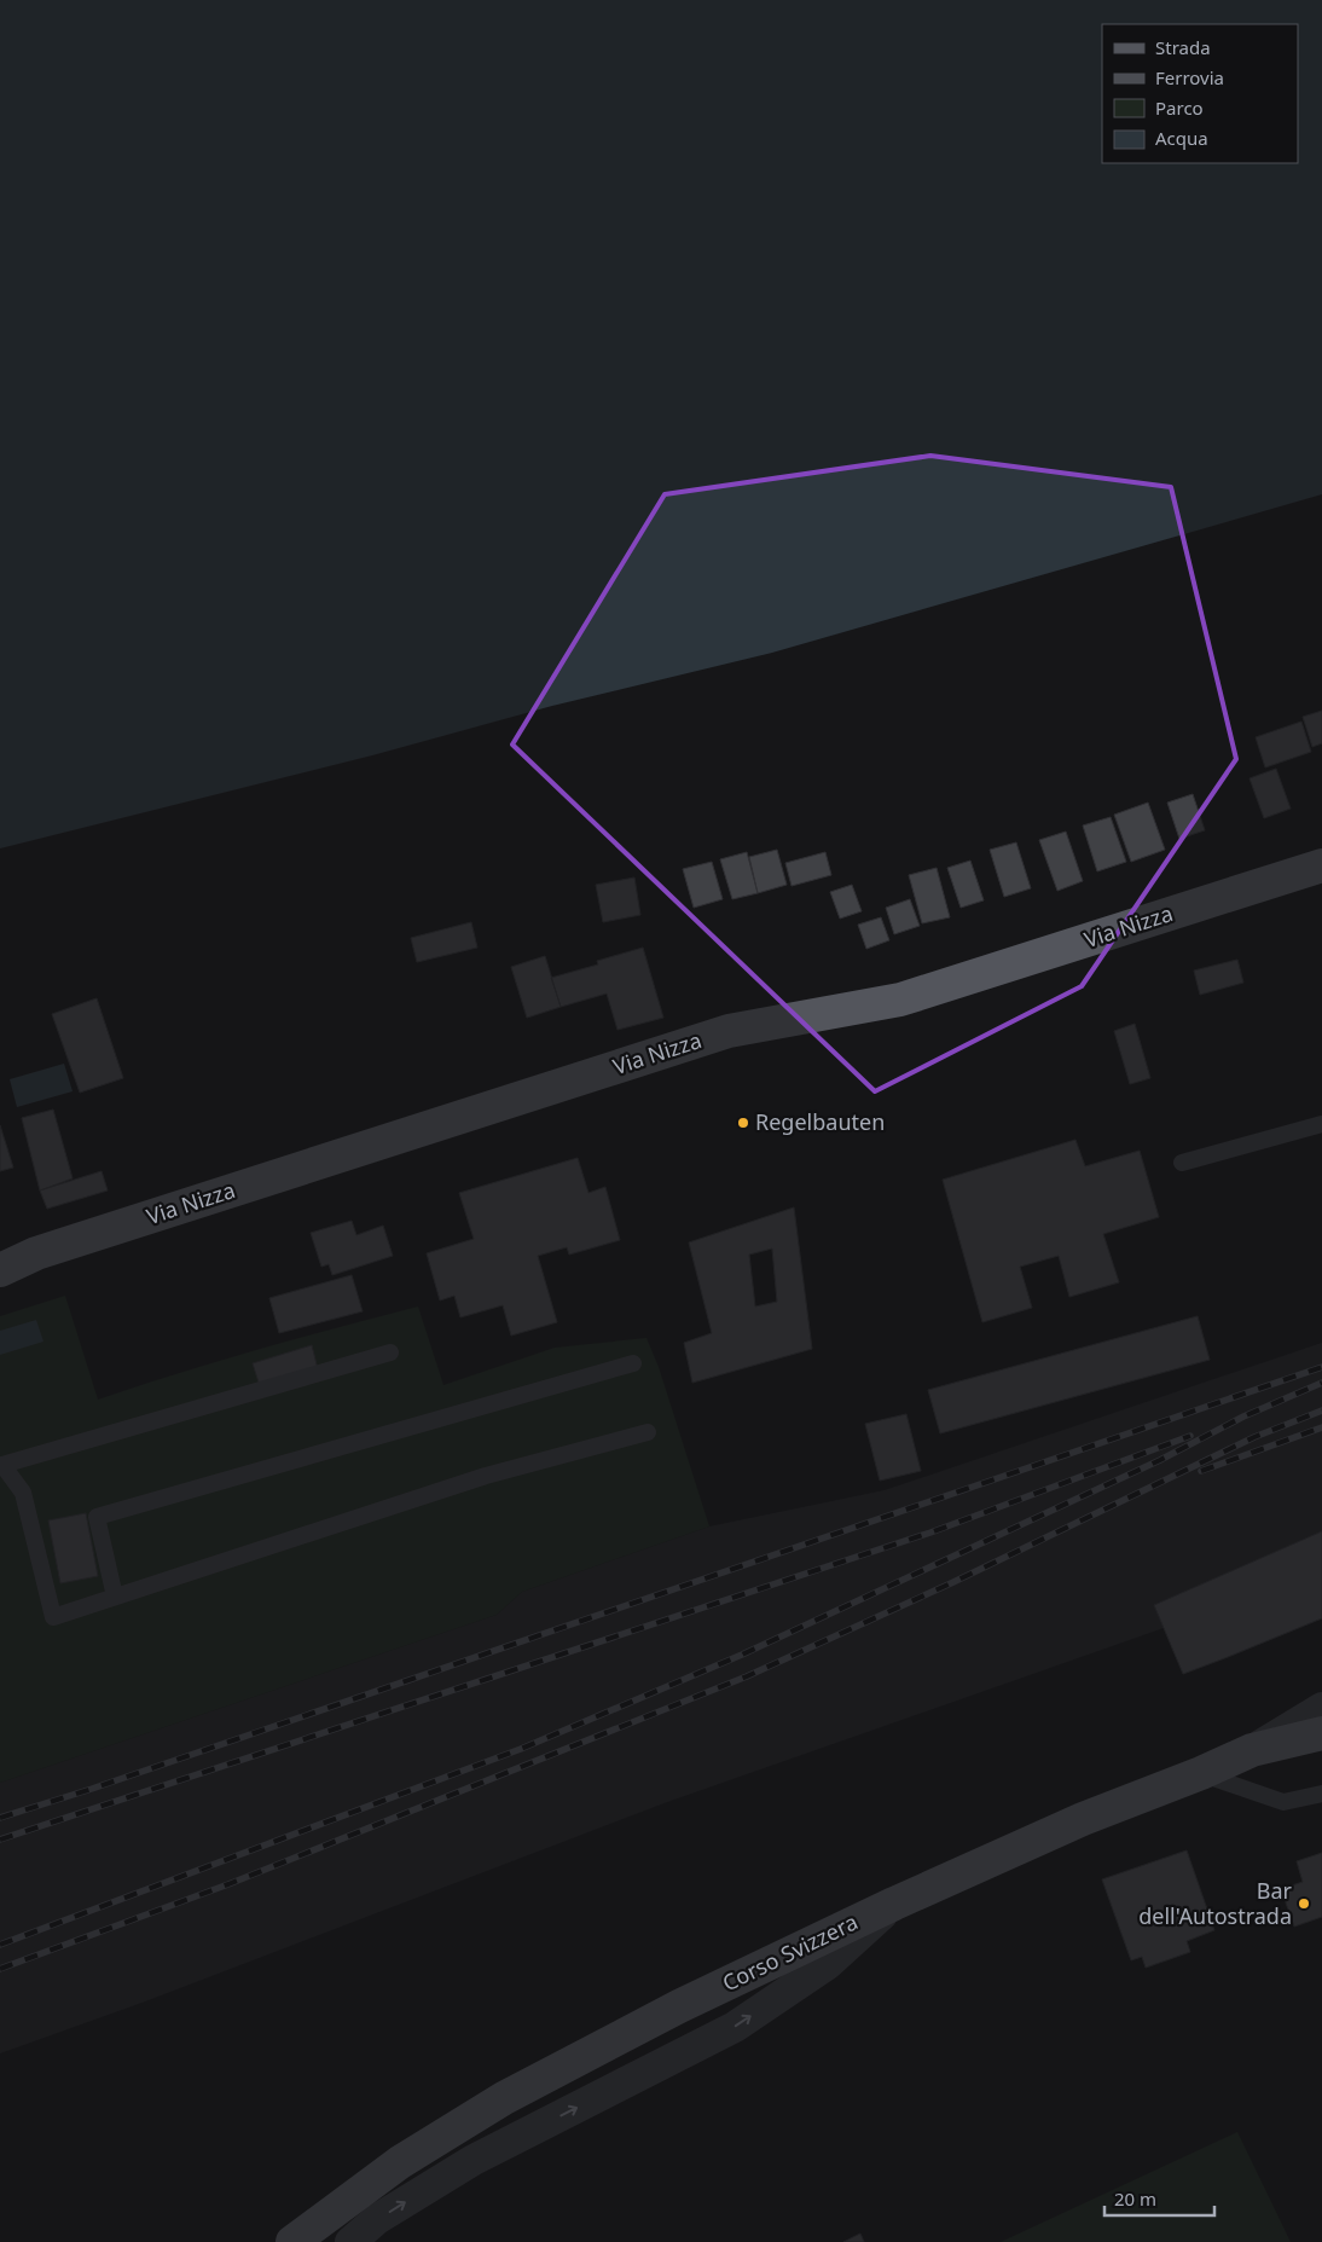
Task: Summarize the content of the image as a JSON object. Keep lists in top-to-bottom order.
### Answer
{
  "streets": {
    "main road": ["Via Nizza", "Corso Svizzera"]
  },
  "places": ["Regelbauten", "Bar dell'Autostrada"],
  "legend": [
    "Strada",
    "Ferrovia",
    "Parco",
    "Acqua"
  ],
  "scale_bar": "20 m"
}
